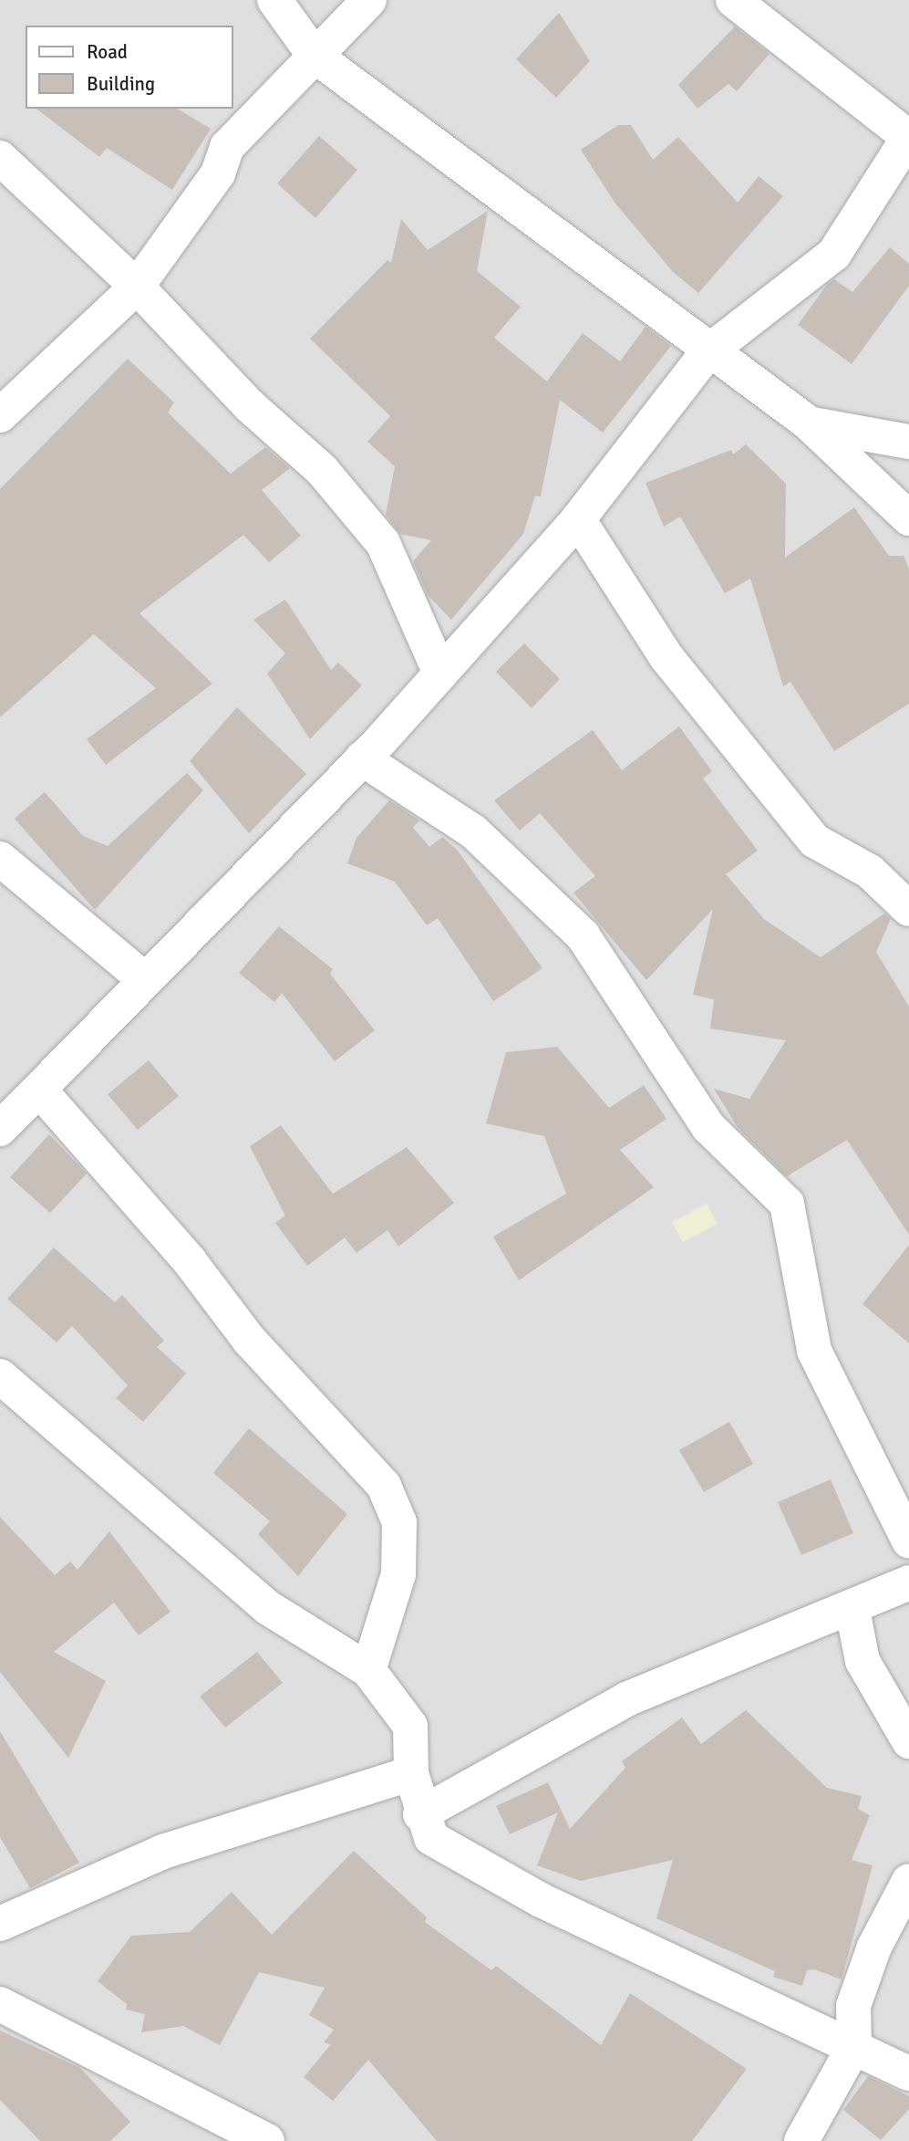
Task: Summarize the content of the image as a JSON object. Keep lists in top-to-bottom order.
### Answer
{
  "legend": ["Road", "Building"]
}
